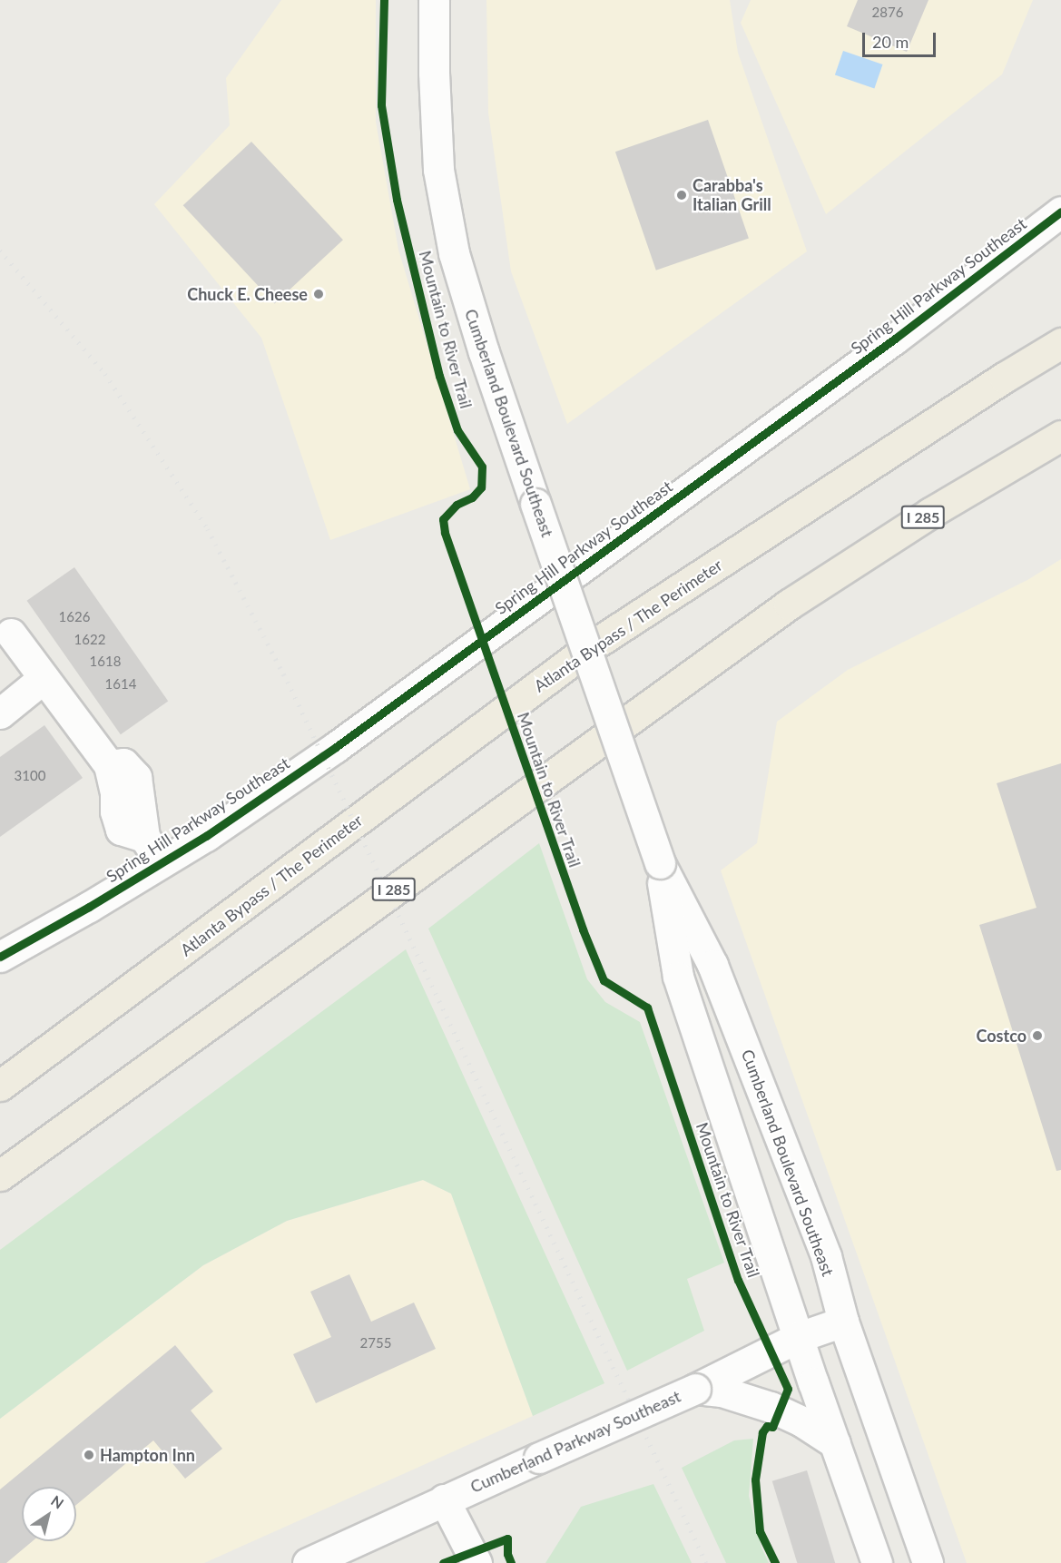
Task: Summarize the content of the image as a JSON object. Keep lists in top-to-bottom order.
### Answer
{
  "streets": {
    "highway": ["I 285", "Atlanta Bypass / The Perimeter"],
    "main road": ["Spring Hill Parkway Southeast", "Cumberland Boulevard Southeast", "Cumberland Parkway Southeast"],
    "cycle path": ["Mountain to River Trail"]
  },
  "crossings": [
    ["Cumberland Boulevard Southeast", "Cumberland Parkway Southeast"]
  ],
  "places": [
    "Carabba's Italian Grill",
    "Chuck E. Cheese",
    "Costco",
    "Hampton Inn"
  ],
  "house_numbers": [
    "2876",
    "1626",
    "1622",
    "1618",
    "1614",
    "3100",
    "2755"
  ],
  "scale_bar": "20 m",
  "north": "top right"
}
